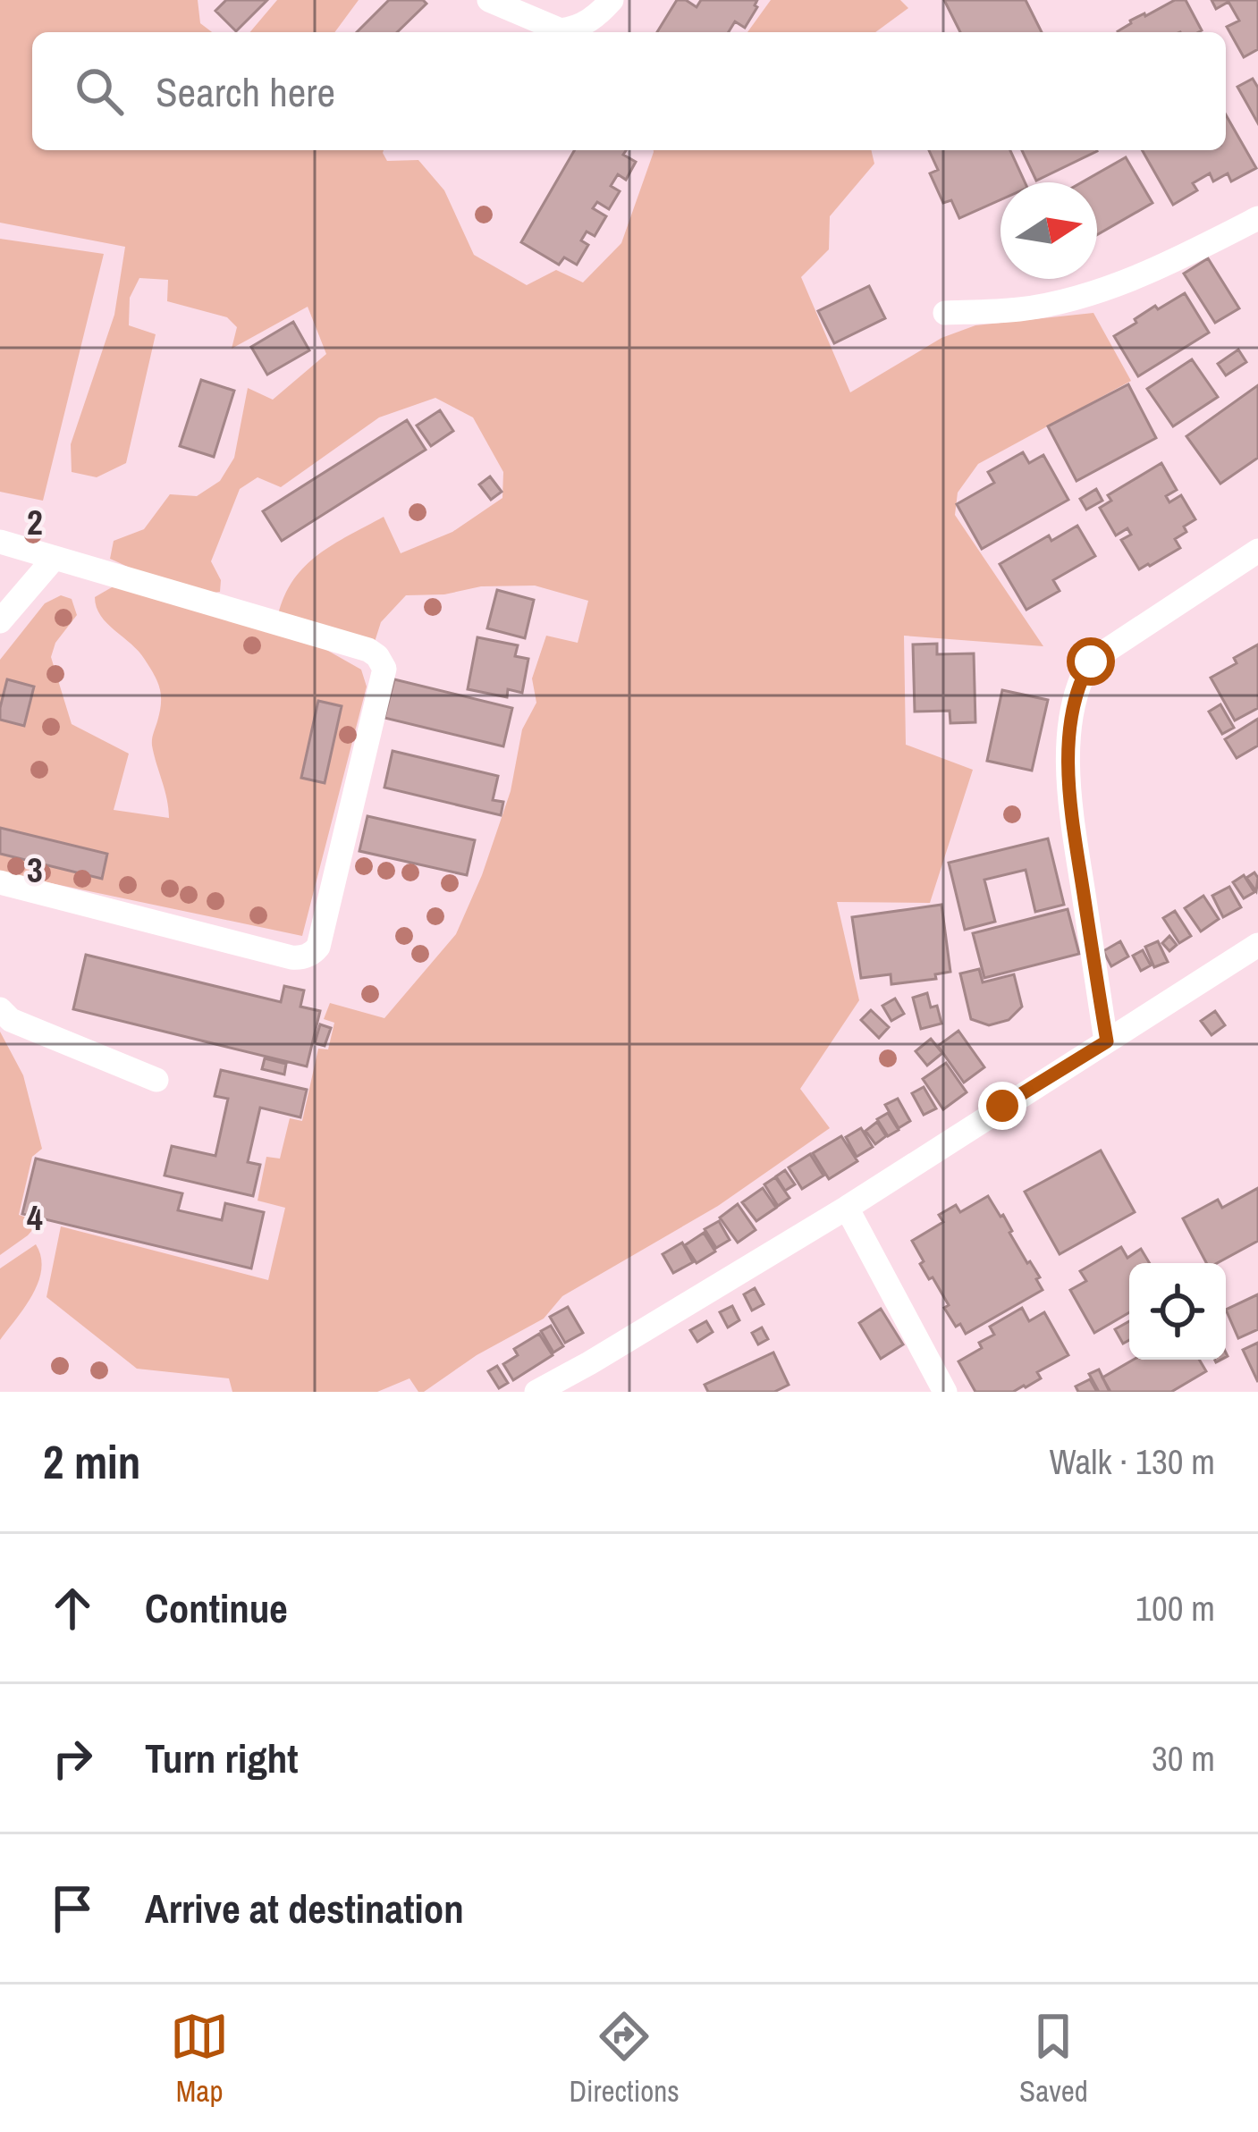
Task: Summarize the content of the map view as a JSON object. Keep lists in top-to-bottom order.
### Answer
{
  "north": "right",
  "page": {
    "search": "Search here",
    "heading": ["2 min", "Walk · 130 m"],
    "list": [
      ["Continue", "100 m"],
      ["Turn right", "30 m"],
      "Arrive at destination"
    ],
    "nav": ["Map", "Directions", "Saved"]
  },
  "grid": {
    "rows": ["2", "3", "4"]
  }
}
